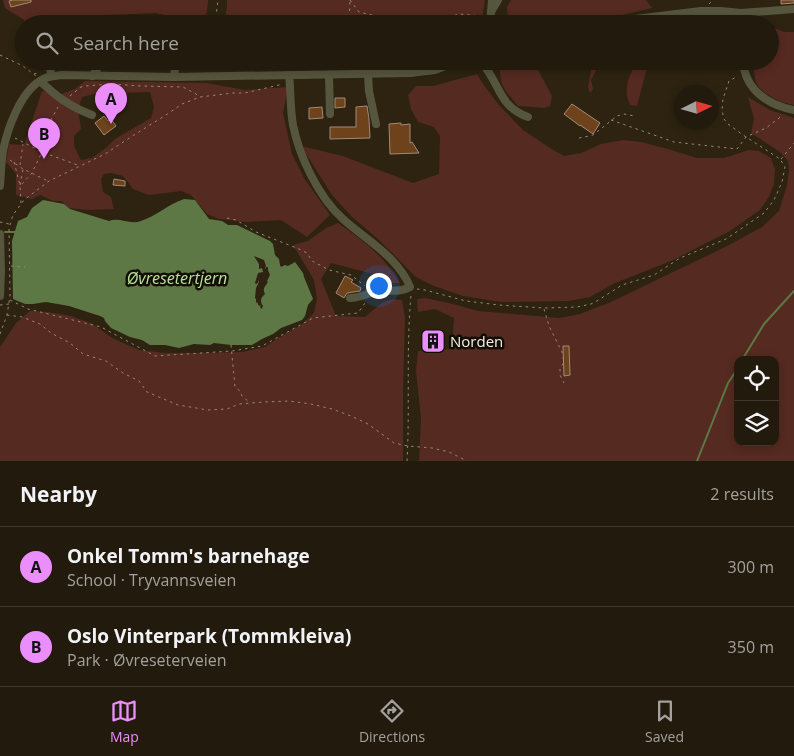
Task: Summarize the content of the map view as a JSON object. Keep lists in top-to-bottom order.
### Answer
{
  "water": ["Øvresetertjern"],
  "places": {
    "building": ["Norden"]
  },
  "north": "right",
  "page": {
    "search": "Search here",
    "pins": ["A", "B"],
    "heading": ["Nearby", "2 results"],
    "list": [
      {
        "mark": "A",
        "name": "Onkel Tomm's barnehage",
        "note": "School · Tryvannsveien",
        "value": "300 m"
      },
      {
        "mark": "B",
        "name": "Oslo Vinterpark (Tommkleiva)",
        "note": "Park · Øvreseterveien",
        "value": "350 m"
      }
    ],
    "nav": ["Map", "Directions", "Saved"]
  }
}
